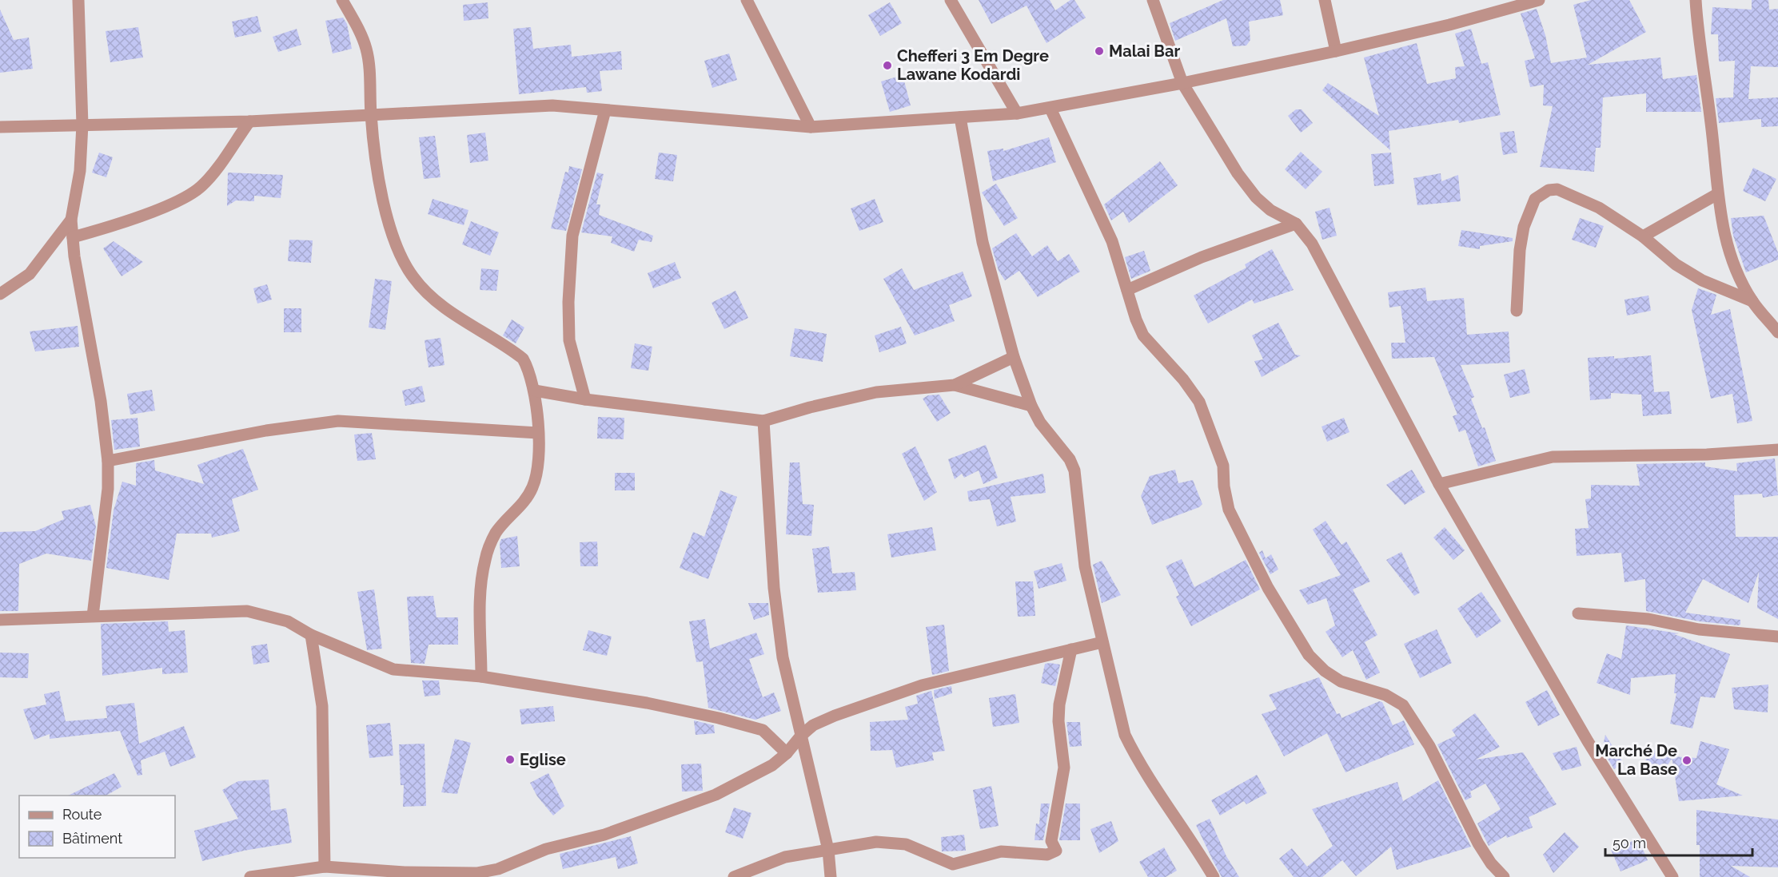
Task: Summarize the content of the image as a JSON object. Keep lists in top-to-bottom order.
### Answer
{
  "places": [
    "Malai Bar",
    "Chefferi 3 Em Degre Lawane Kodardi",
    "Eglise",
    "Marché De La Base"
  ],
  "legend": ["Route", "Bâtiment"],
  "scale_bar": "50 m"
}
